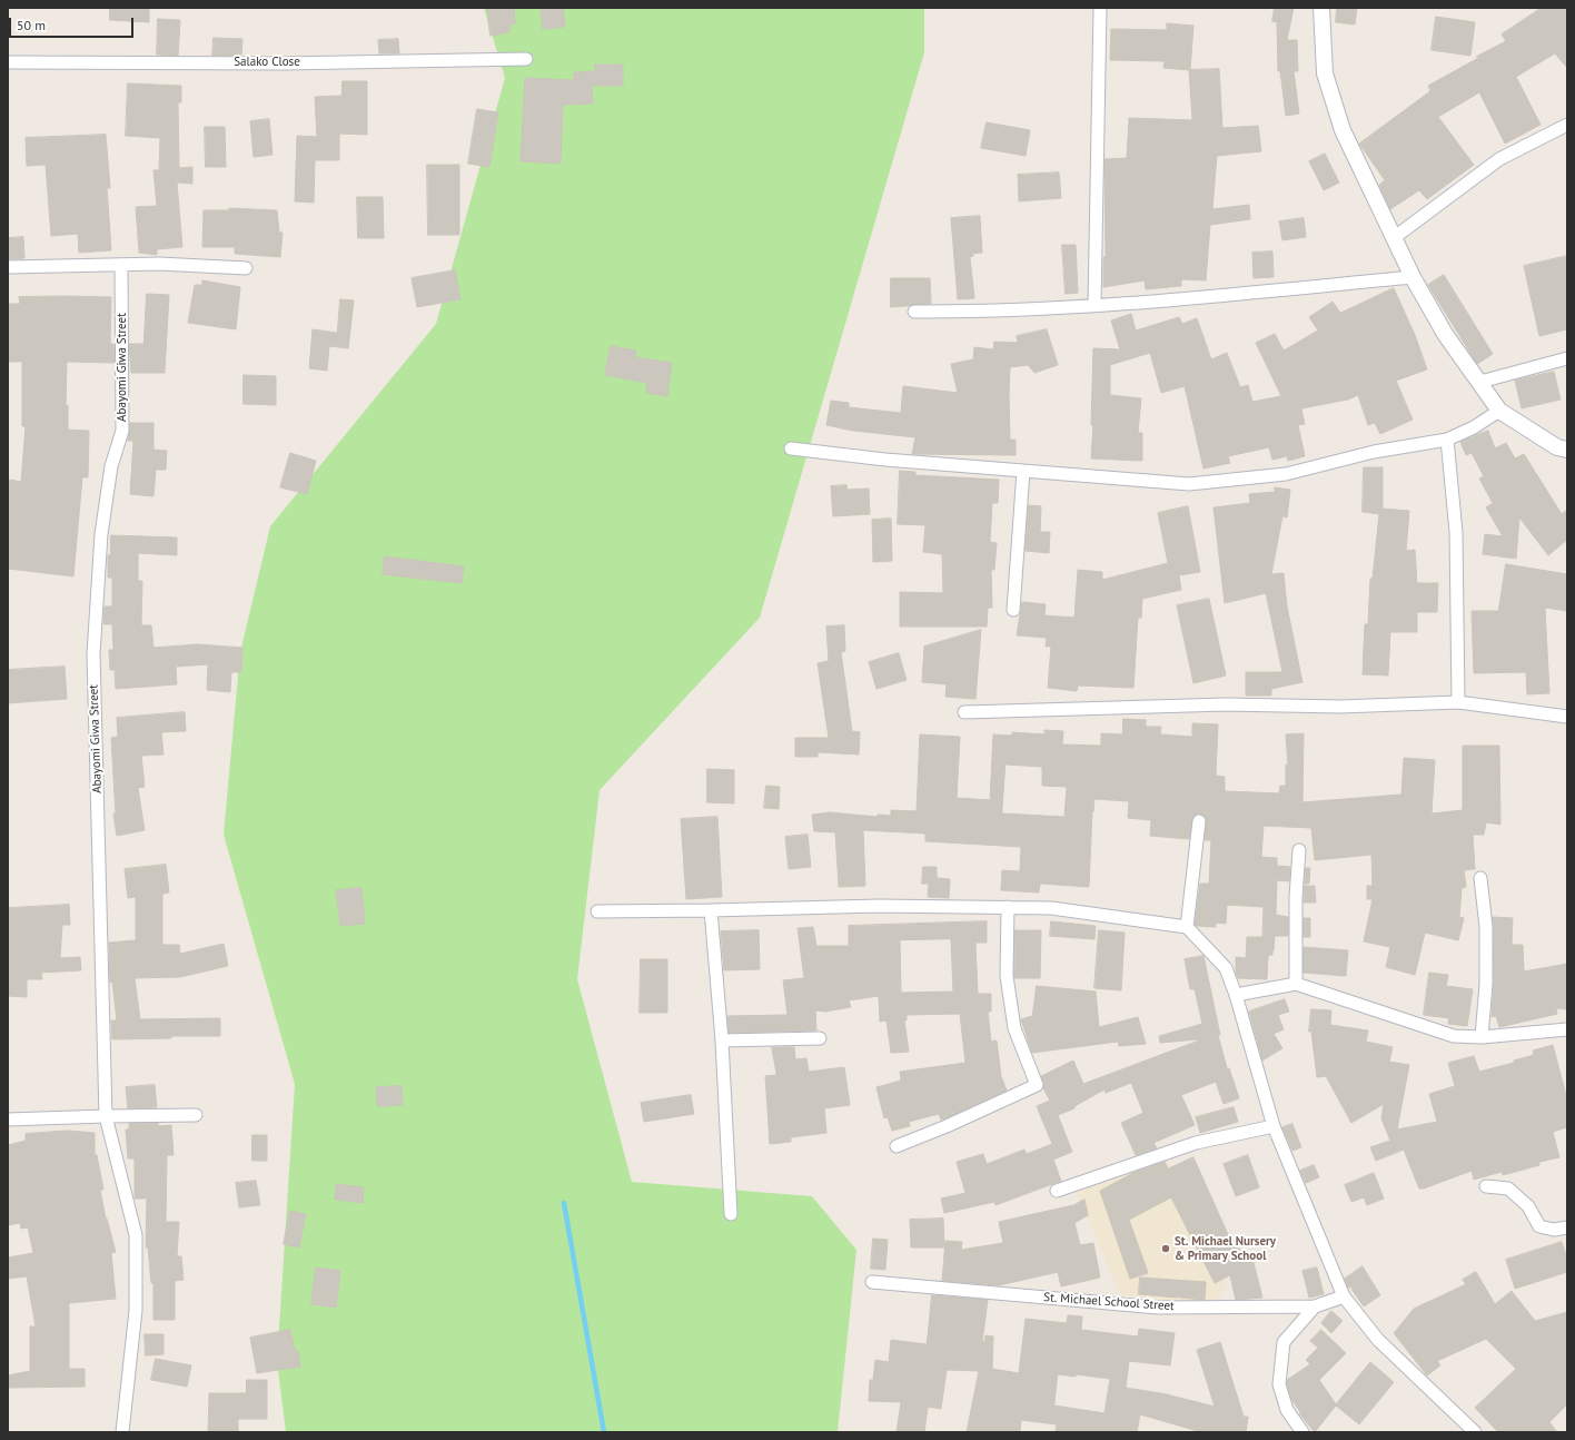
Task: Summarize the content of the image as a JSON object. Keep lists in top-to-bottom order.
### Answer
{
  "streets": {
    "street": ["Salako Close", "Abayomi Giwa Street", "St. Michael School Street"]
  },
  "places": ["St. Michael Nursery & Primary School"],
  "scale_bar": "50 m"
}
